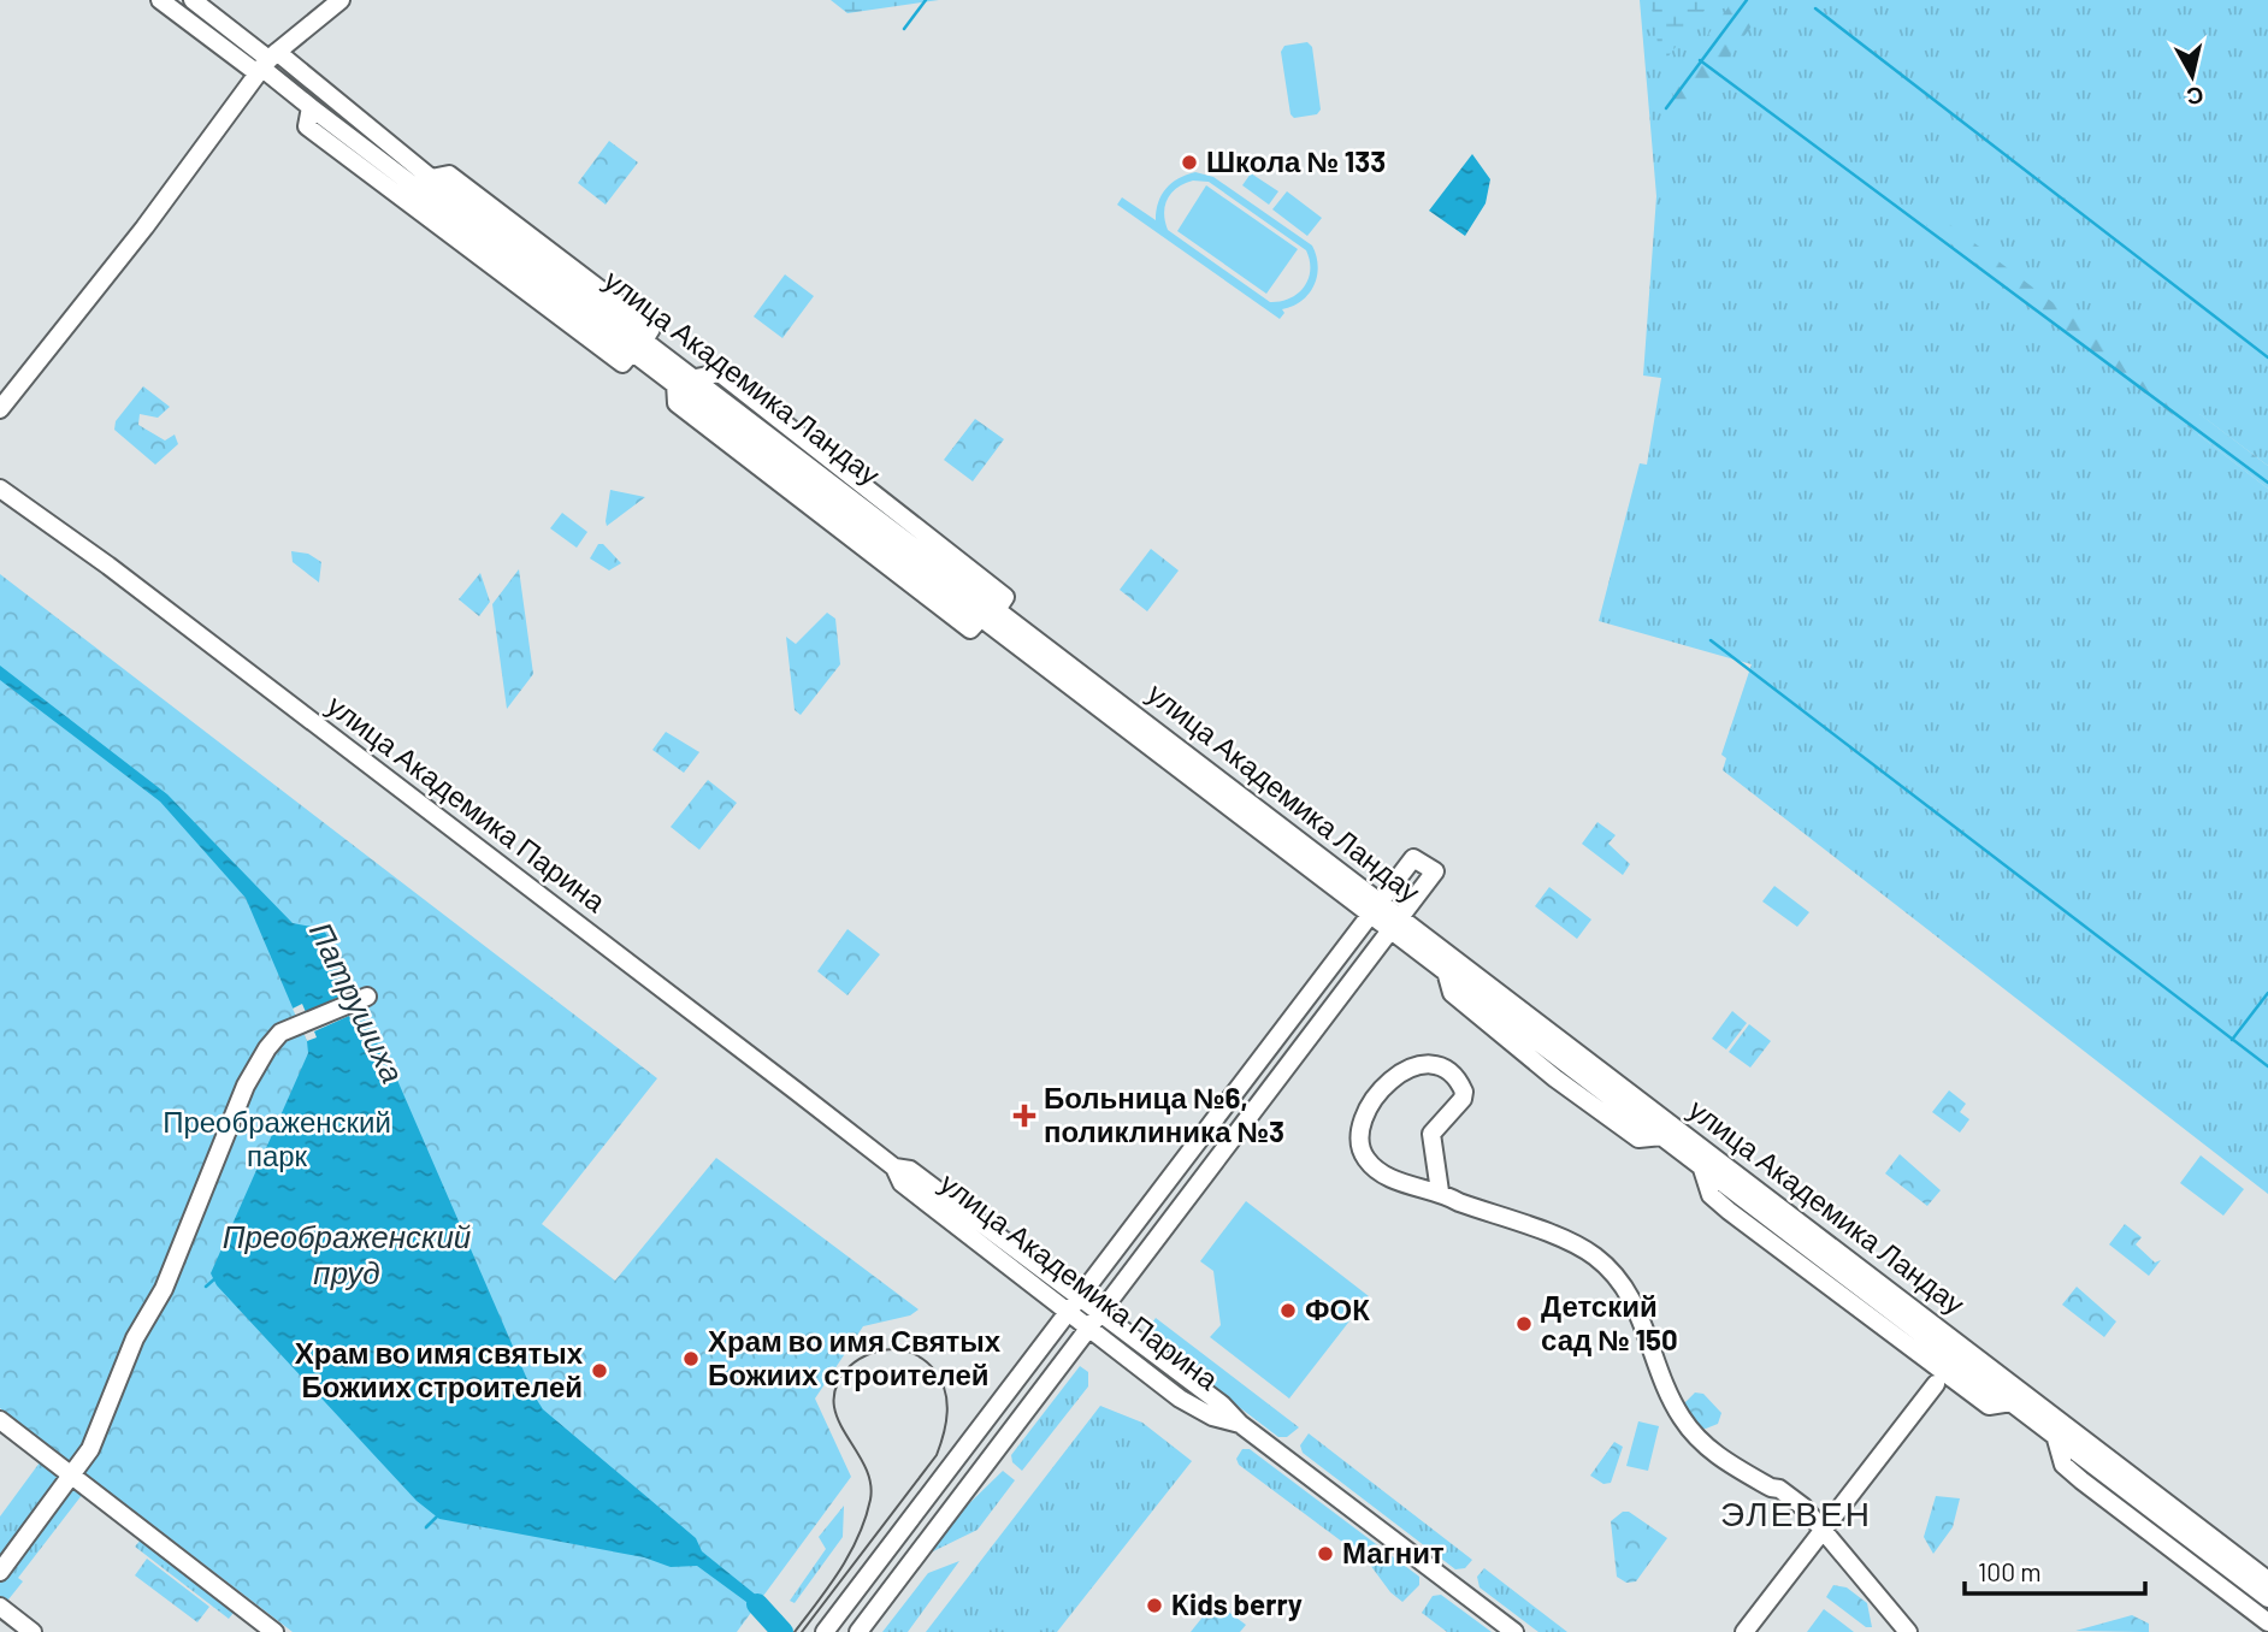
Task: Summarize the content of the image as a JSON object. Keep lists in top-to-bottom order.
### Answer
{
  "streets": {
    "street": ["улица Академика Ландау", "улица Академика Парина"]
  },
  "districts": ["ЭЛЕВЕН"],
  "water": ["Патрушиха", "Преображенский пруд"],
  "parks": ["Преображенский парк"],
  "places": {
    "other": [
      "Школа № 133",
      "ФОК",
      "Детский сад № 150",
      "Храм во имя Святых Божиих строителей",
      "Храм во имя святых Божиих строителей",
      "Магнит",
      "Kids berry"
    ],
    "health": ["Больница №6, поликлиника №3"]
  },
  "scale_bar": "100 m",
  "north": "bottom"
}
